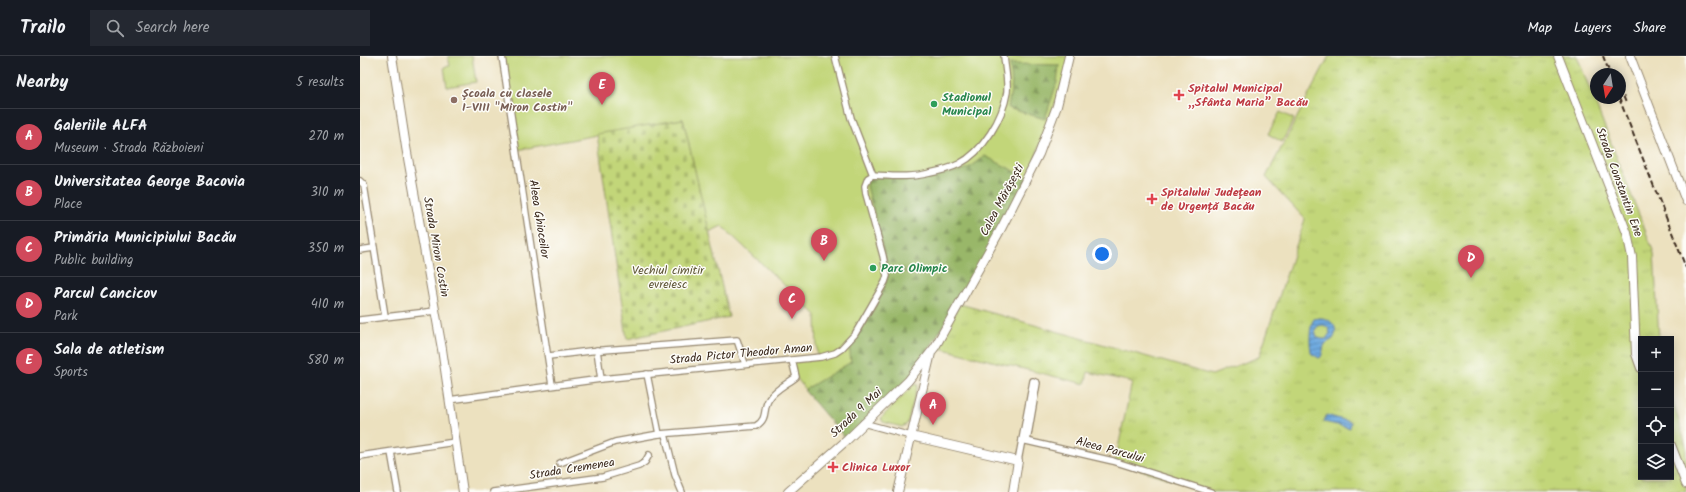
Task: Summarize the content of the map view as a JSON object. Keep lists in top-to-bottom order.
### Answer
{
  "streets": {
    "main road": [
      "Strada Constantin Ene",
      "Calea Mărășești",
      "Strada Miron Costin",
      "Strada 9 Mai"
    ],
    "street": [
      "Aleea Ghioceilor",
      "Strada Pictor Theodor Aman",
      "Aleea Parcului",
      "Strada Cremenea"
    ]
  },
  "crossings": [
    ["Calea Mărășești", "Strada 9 Mai"],
    ["Aleea Ghioceilor", "Strada Pictor Theodor Aman"],
    ["Strada Miron Costin", "Strada Pictor Theodor Aman"]
  ],
  "parks": ["Vechiul cimitir evreiesc"],
  "places": {
    "health": ["Spitalul Municipal „Sfânta Maria” Bacău", "Spitalului Județean de Urgență Bacău", "Clinica Luxor"],
    "other": ["Școala cu clasele I-VIII \"Miron Costin\"", "Stadionul Municipal", "Parc Olimpic"]
  },
  "north": "bottom",
  "page": {
    "header": "Trailo",
    "search": "Search here",
    "nav": ["Map", "Layers", "Share"],
    "heading": ["Nearby", "5 results"],
    "pins": [
      "E",
      "B",
      "D",
      "C",
      "A"
    ],
    "list": [
      {
        "mark": "A",
        "name": "Galeriile ALFA",
        "note": "Museum · Strada Războieni",
        "value": "270 m"
      },
      {
        "mark": "B",
        "name": "Universitatea George Bacovia",
        "note": "Place",
        "value": "310 m"
      },
      {
        "mark": "C",
        "name": "Primăria Municipiului Bacău",
        "note": "Public building",
        "value": "350 m"
      },
      {
        "mark": "D",
        "name": "Parcul Cancicov",
        "note": "Park",
        "value": "410 m"
      },
      {
        "mark": "E",
        "name": "Sala de atletism",
        "note": "Sports",
        "value": "580 m"
      }
    ],
    "map_buttons": ["+", "−"]
  }
}
